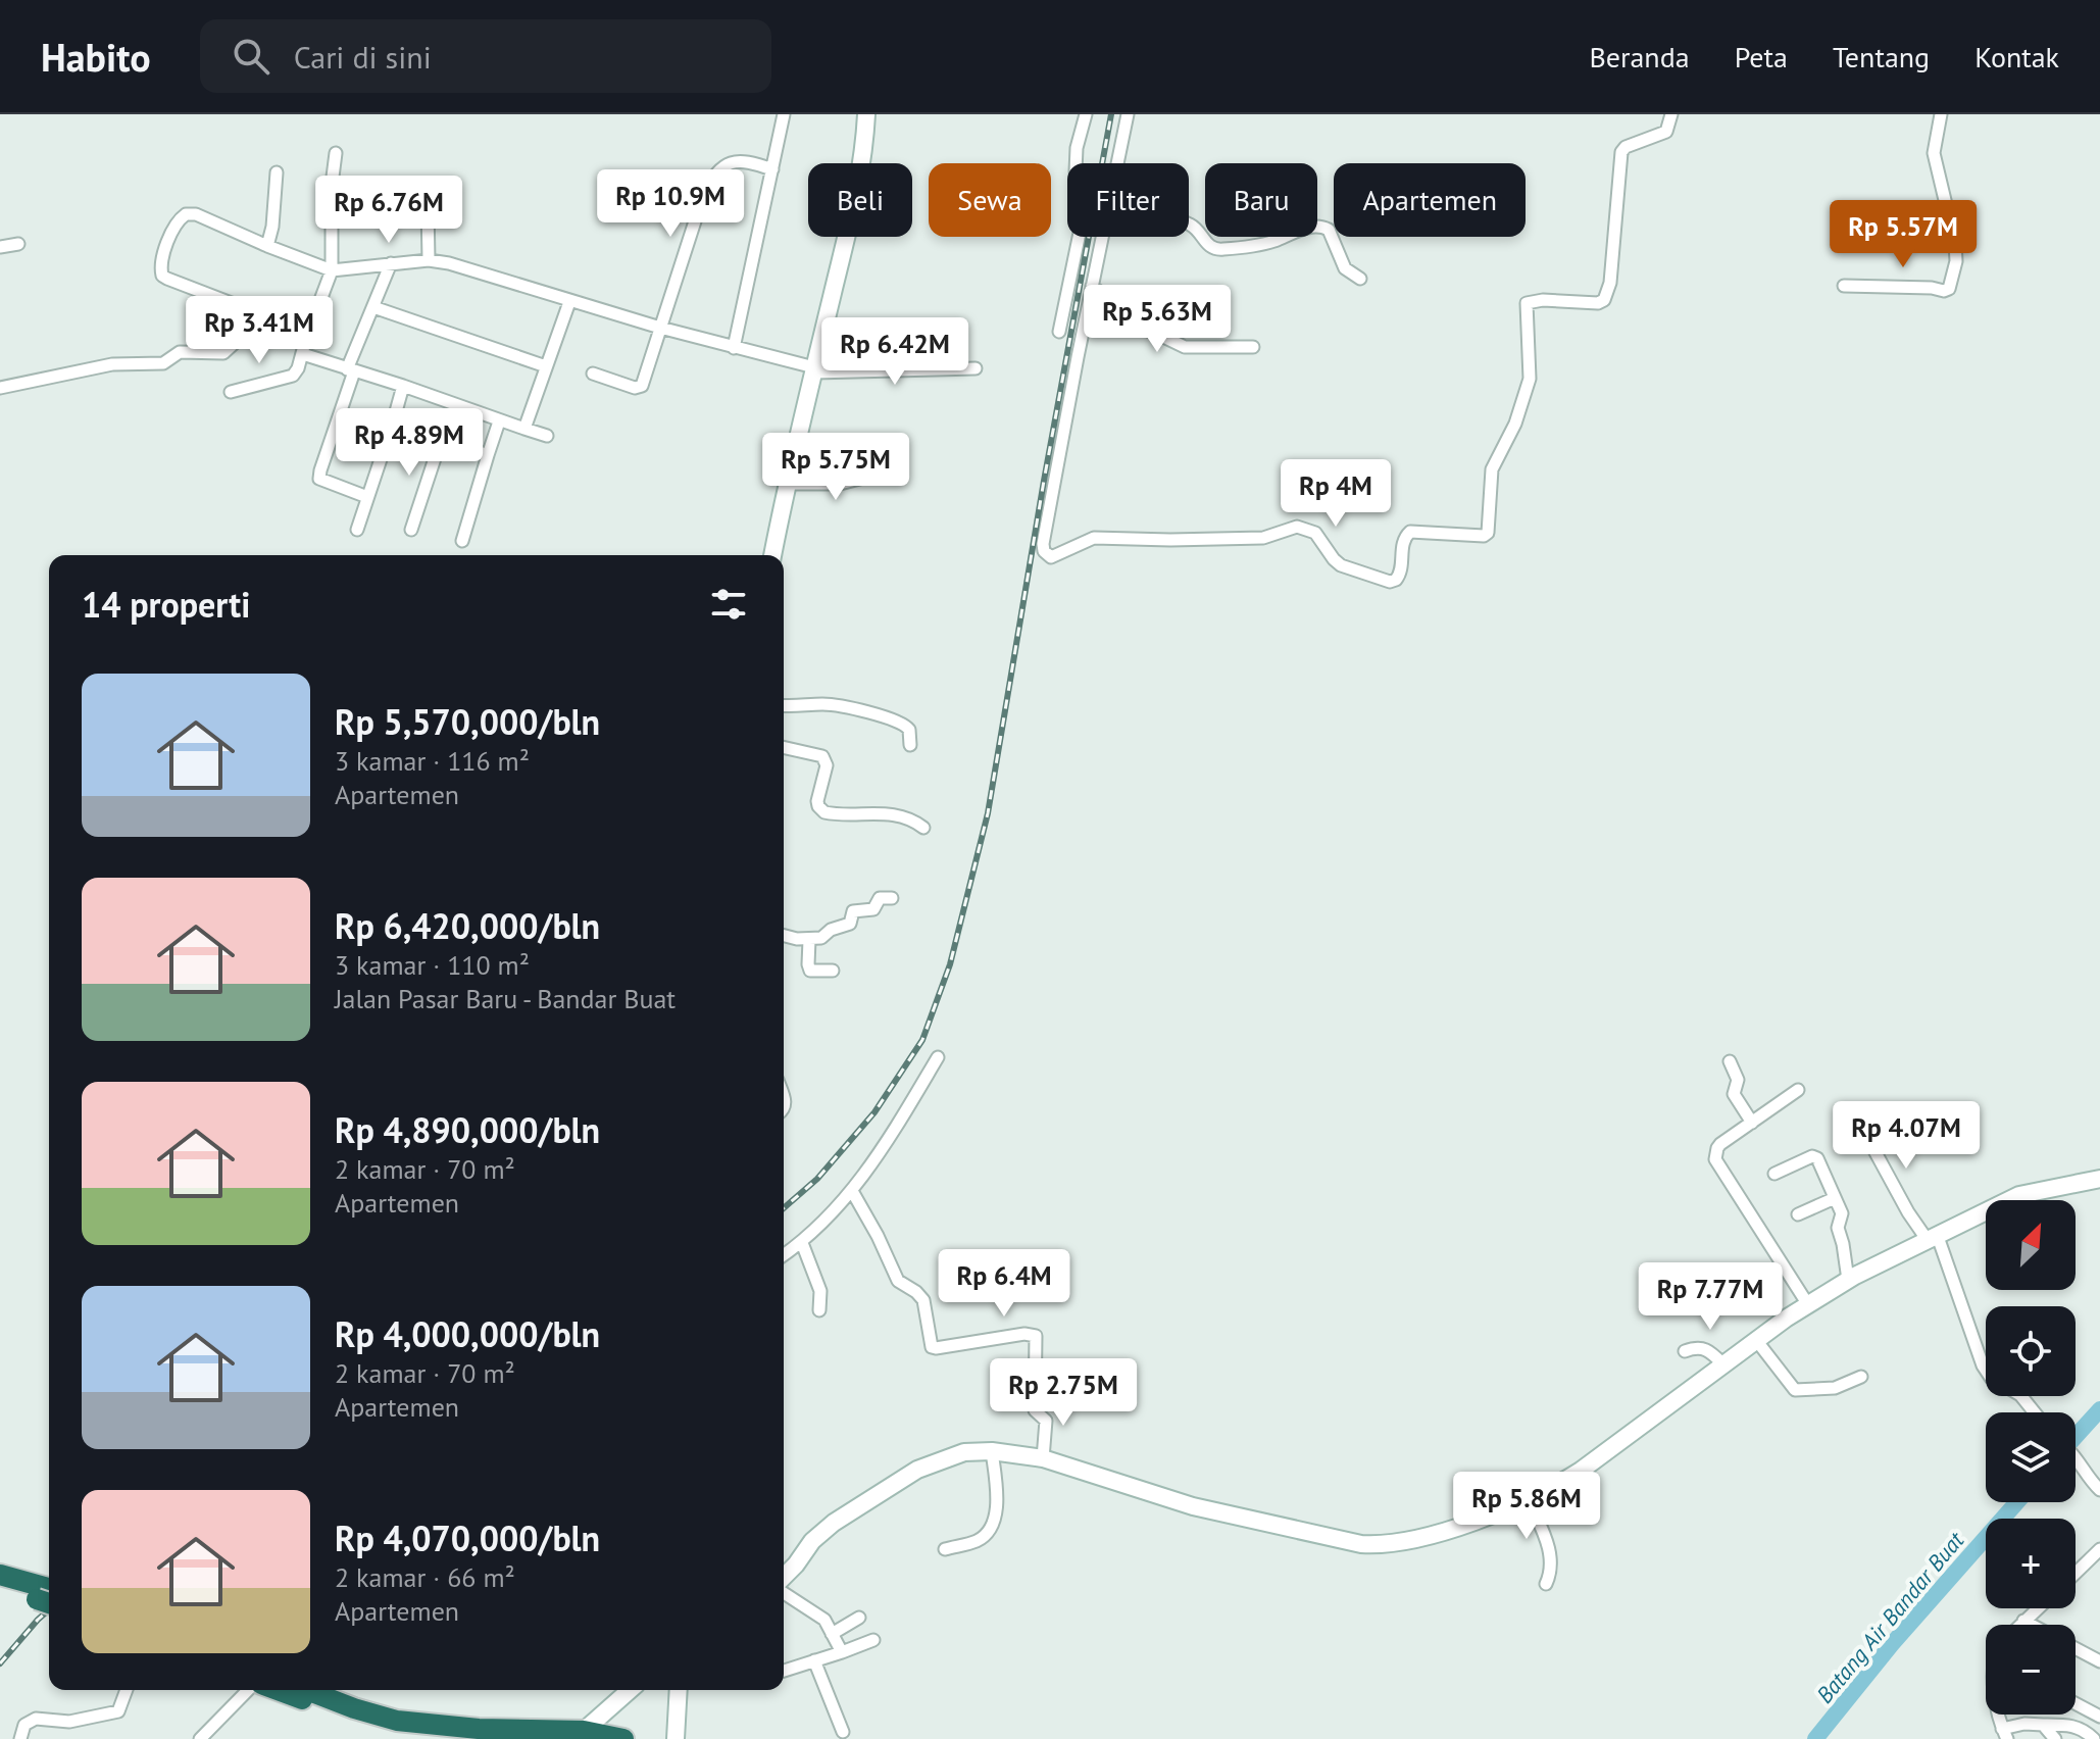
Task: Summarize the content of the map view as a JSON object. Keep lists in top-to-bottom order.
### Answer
{
  "water": ["Batang Air Bandar Buat"],
  "north": "top right",
  "page": {
    "header": "Habito",
    "search": "Cari di sini",
    "nav": [
      "Beranda",
      "Peta",
      "Tentang",
      "Kontak"
    ],
    "chip": [
      "Beli",
      "Sewa",
      "Filter",
      "Baru",
      "Apartemen"
    ],
    "price": [
      "Rp 10.9M",
      "Rp 6.76M",
      "Rp 5.57M",
      "Rp 5.63M",
      "Rp 3.41M",
      "Rp 6.42M",
      "Rp 4.89M",
      "Rp 5.75M",
      "Rp 4M",
      "Rp 4.07M",
      "Rp 6.4M",
      "Rp 7.77M",
      "Rp 2.75M",
      "Rp 5.86M"
    ],
    "heading": "14 properti",
    "list": [
      {
        "name": "Rp 5,570,000/bln",
        "note": "3 kamar · 116 m² · Apartemen"
      },
      {
        "name": "Rp 6,420,000/bln",
        "note": "3 kamar · 110 m² · Jalan Pasar Baru - Bandar Buat"
      },
      {
        "name": "Rp 4,890,000/bln",
        "note": "2 kamar · 70 m² · Apartemen"
      },
      {
        "name": "Rp 4,000,000/bln",
        "note": "2 kamar · 70 m² · Apartemen"
      },
      {
        "name": "Rp 4,070,000/bln",
        "note": "2 kamar · 66 m² · Apartemen"
      }
    ],
    "map_buttons": ["+", "−"]
  }
}
